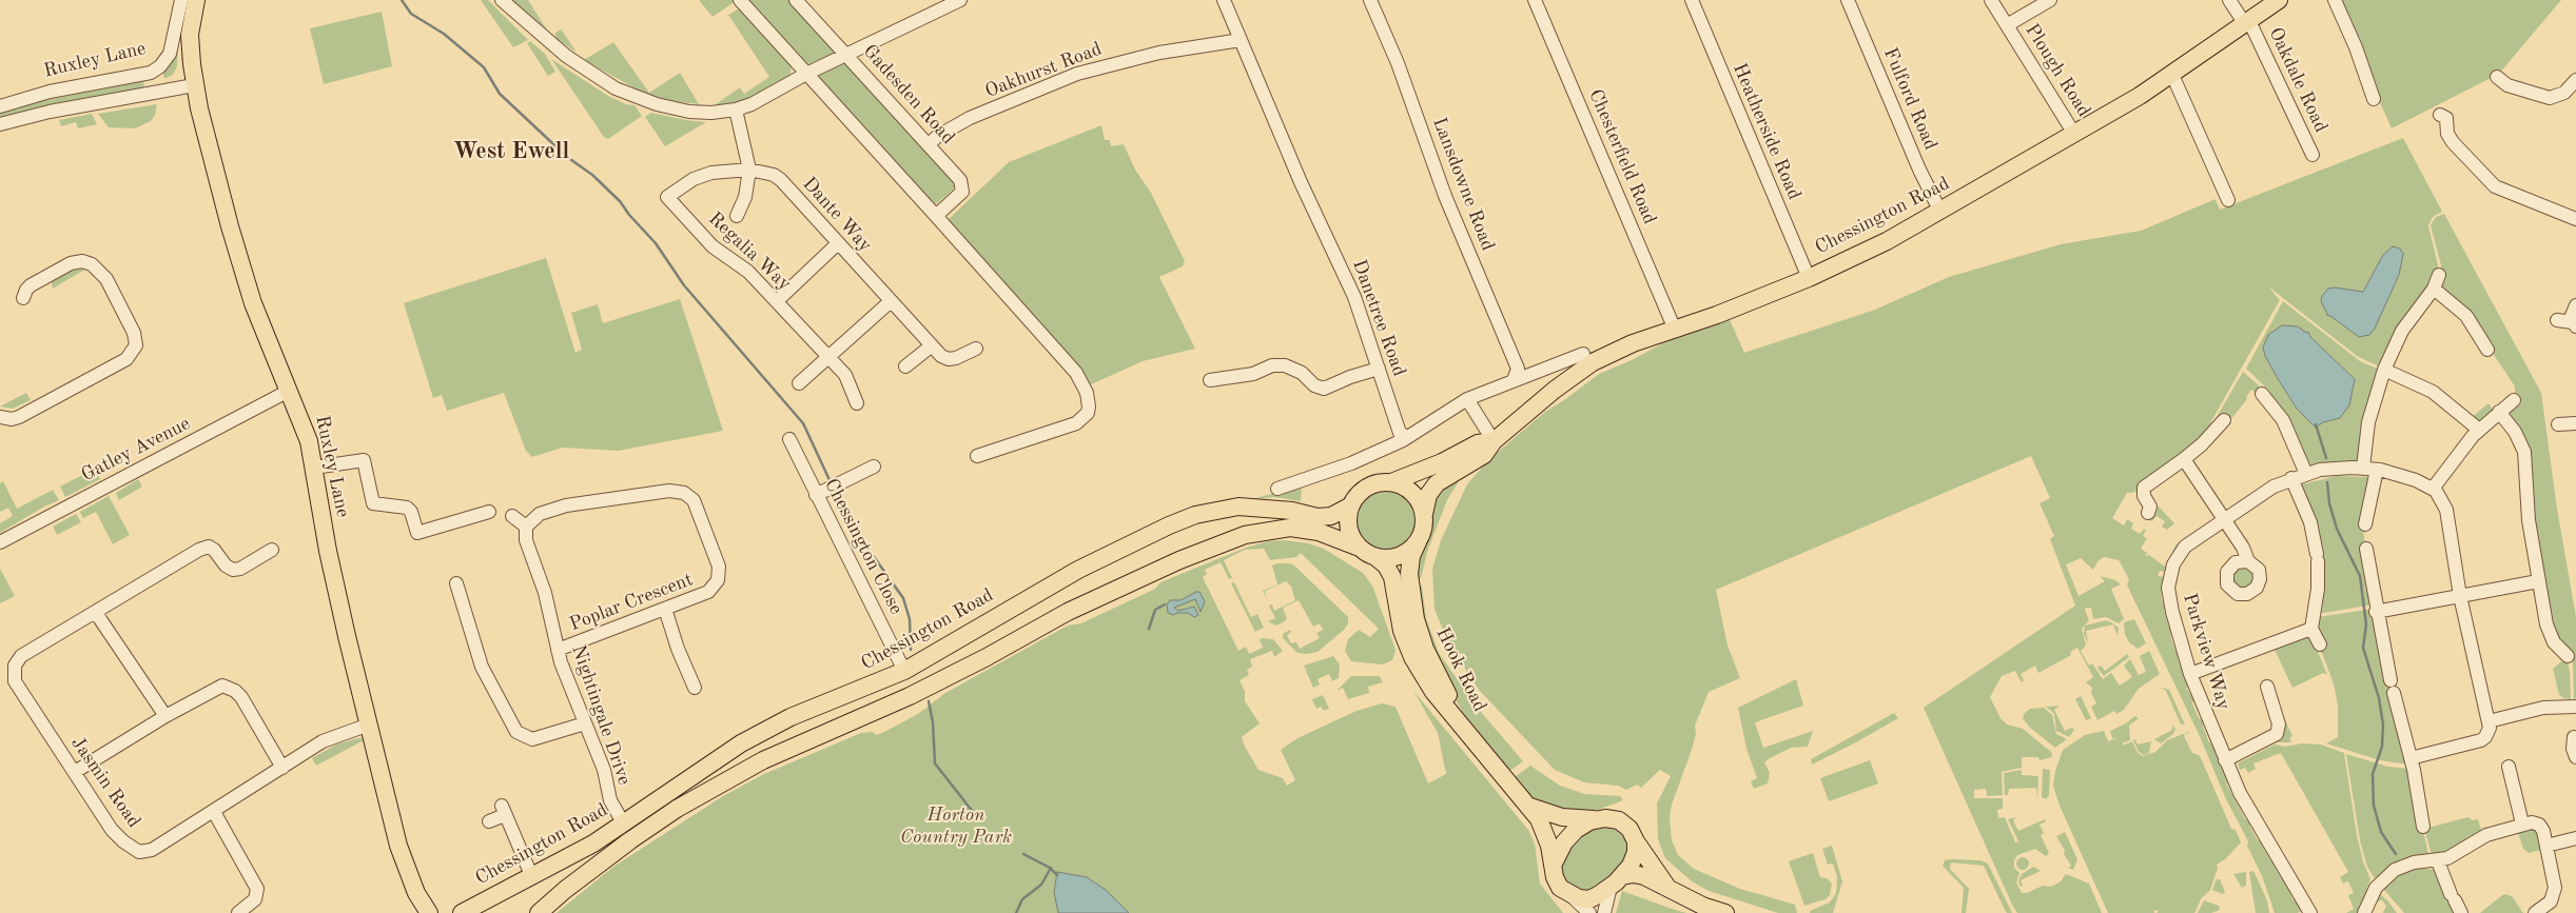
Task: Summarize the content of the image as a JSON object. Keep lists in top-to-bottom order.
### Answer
{
  "streets": {
    "main road": ["Ruxley Lane", "Chessington Road", "Hook Road"],
    "street": [
      "Oakhurst Road",
      "Plough Road",
      "Oakdale Road",
      "Gadesden Road",
      "Fulford Road",
      "Heatherside Road",
      "Chesterfield Road",
      "Lansdowne Road",
      "Dante Way",
      "Regalia Way",
      "Danetree Road",
      "Gatley Avenue",
      "Chessington Close",
      "Poplar Crescent",
      "Parkview Way",
      "Nightingale Drive",
      "Jasmin Road"
    ]
  },
  "crossings": [
    ["Ruxley Lane", "Gatley Avenue"],
    ["Ruxley Lane", "Jasmin Road"],
    ["Oakhurst Road", "Gadesden Road"],
    ["Oakhurst Road", "Danetree Road"],
    ["Plough Road", "Chessington Road"],
    ["Oakdale Road", "Chessington Road"],
    ["Fulford Road", "Chessington Road"],
    ["Heatherside Road", "Chessington Road"],
    ["Chesterfield Road", "Chessington Road"],
    ["Dante Way", "Regalia Way"],
    ["Chessington Road", "Chessington Close"],
    ["Chessington Road", "Hook Road"],
    ["Chessington Road", "Nightingale Drive"],
    ["Poplar Crescent", "Nightingale Drive"]
  ],
  "districts": ["West Ewell"],
  "parks": ["Horton Country Park"]
}
